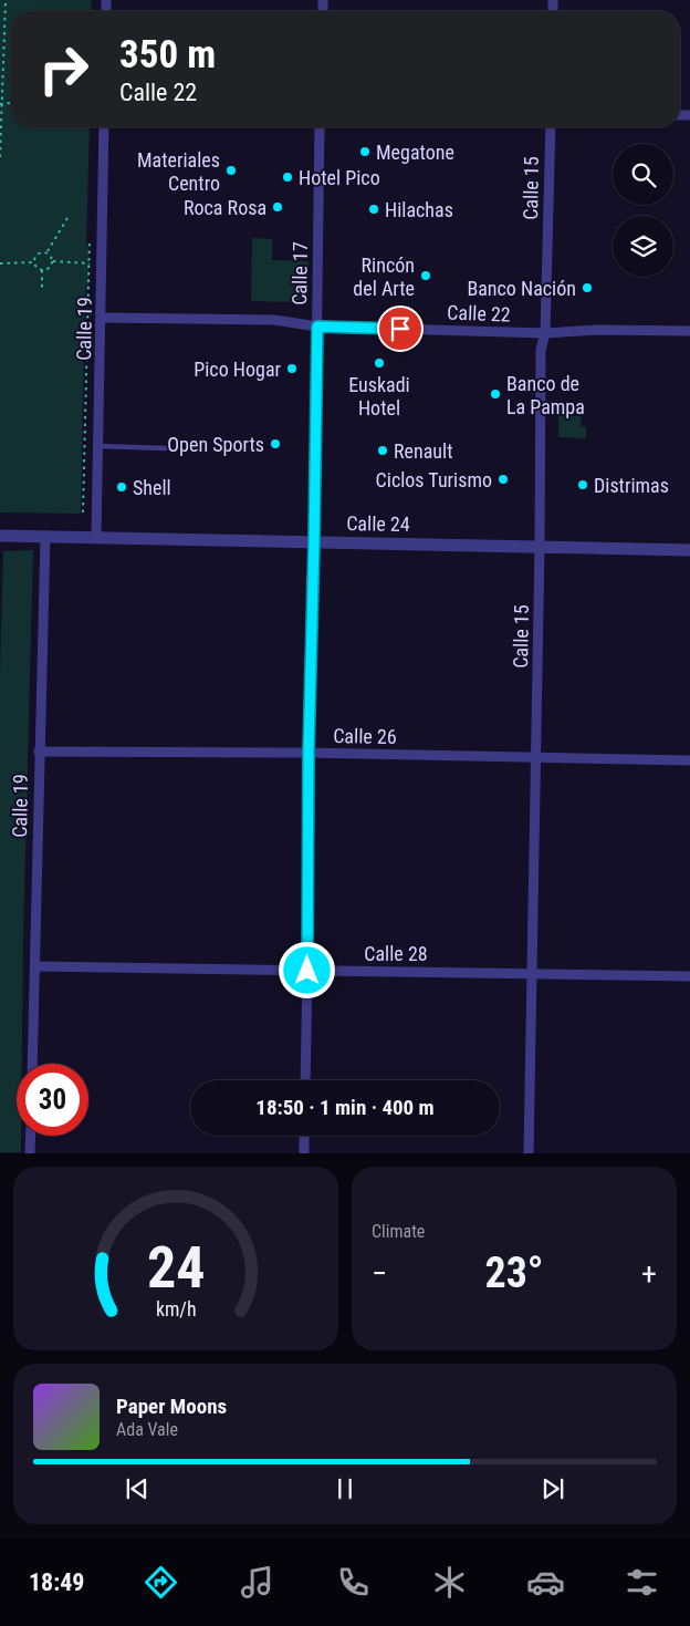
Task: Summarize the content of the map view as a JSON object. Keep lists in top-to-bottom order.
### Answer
{
  "streets": {
    "street": [
      "Calle 15",
      "Calle 17",
      "Calle 22",
      "Calle 19",
      "Calle 24",
      "Calle 26",
      "Calle 28"
    ]
  },
  "crossings": [
    ["Calle 15", "Calle 22"],
    ["Calle 15", "Calle 24"],
    ["Calle 15", "Calle 26"],
    ["Calle 15", "Calle 28"],
    ["Calle 17", "Calle 22"],
    ["Calle 17", "Calle 24"],
    ["Calle 17", "Calle 26"],
    ["Calle 17", "Calle 28"],
    ["Calle 22", "Calle 19"],
    ["Calle 19", "Calle 24"],
    ["Calle 19", "Calle 26"],
    ["Calle 19", "Calle 28"]
  ],
  "places": [
    "Megatone",
    "Materiales Centro",
    "Hotel Pico",
    "Roca Rosa",
    "Hilachas",
    "Rincón del Arte",
    "Banco Nación",
    "Euskadi Hotel",
    "Pico Hogar",
    "Banco de La Pampa",
    "Open Sports",
    "Renault",
    "Ciclos Turismo",
    "Distrimas",
    "Shell"
  ],
  "page": {
    "turn": ["350 m", "Calle 22"],
    "limit": "30",
    "trip": "18:50 · 1 min · 400 m",
    "tile": "Climate",
    "heat": ["−", "23°", "+"],
    "song": ["Paper Moons", "Ada Vale"],
    "tabs": "18:49",
    "gauge": ["24", "km/h"]
  }
}
